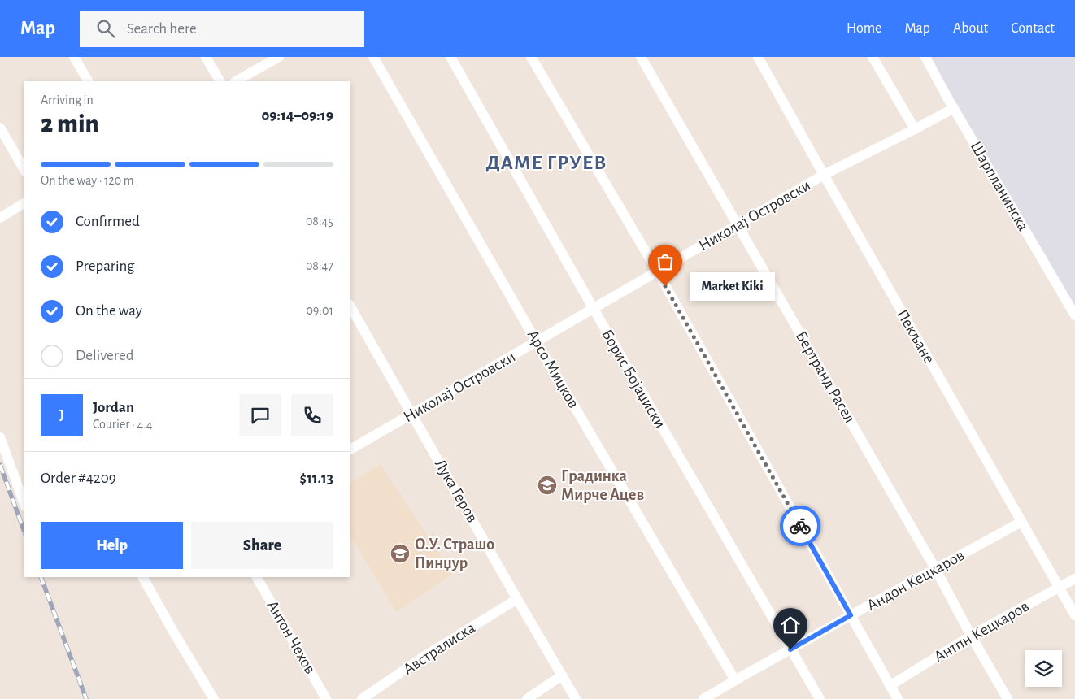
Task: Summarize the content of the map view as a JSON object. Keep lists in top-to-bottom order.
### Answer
{
  "streets": {
    "street": [
      "Шарпланинска",
      "Николај Островски",
      "Пекљане",
      "Арсо Мицков",
      "Бертранд Расел",
      "Борис Бојаџиски",
      "Лука Геров",
      "Андон Кецкаров",
      "Антпн Кецкаров",
      "Антон Чехов",
      "Австралиска"
    ]
  },
  "crossings": [
    ["Шарпланинска", "Николај Островски"],
    ["Николај Островски", "Пекљане"],
    ["Николај Островски", "Арсо Мицков"],
    ["Николај Островски", "Бертранд Расел"],
    ["Николај Островски", "Борис Бојаџиски"],
    ["Николај Островски", "Лука Геров"],
    ["Пекљане", "Андон Кецкаров"],
    ["Пекљане", "Антпн Кецкаров"],
    ["Арсо Мицков", "Андон Кецкаров"],
    ["Бертранд Расел", "Андон Кецкаров"],
    ["Бертранд Расел", "Антпн Кецкаров"],
    ["Борис Бојаџиски", "Андон Кецкаров"],
    ["Лука Геров", "Австралиска"]
  ],
  "districts": ["ДАМЕ ГРУЕВ"],
  "places": {
    "other": ["Market Kiki"],
    "school or university": ["Градинка Мирче Ацев", "О.У. Страшо Пинџур"]
  },
  "page": {
    "header": "Map",
    "search": "Search here",
    "nav": [
      "Home",
      "Map",
      "About",
      "Contact"
    ],
    "heading": ["2 min", "Arriving in", "09:14–09:19"],
    "panel": [
      "Jordan",
      "Courier · 4.4",
      "Order #4209",
      "$11.13"
    ],
    "bar": "On the way · 120 m",
    "list": [
      ["Confirmed", "08:45"],
      ["Preparing", "08:47"],
      ["On the way", "09:01"],
      "Delivered"
    ],
    "bubble": "Market Kiki",
    "round": "J",
    "buttons": ["Help", "Share"]
  }
}
